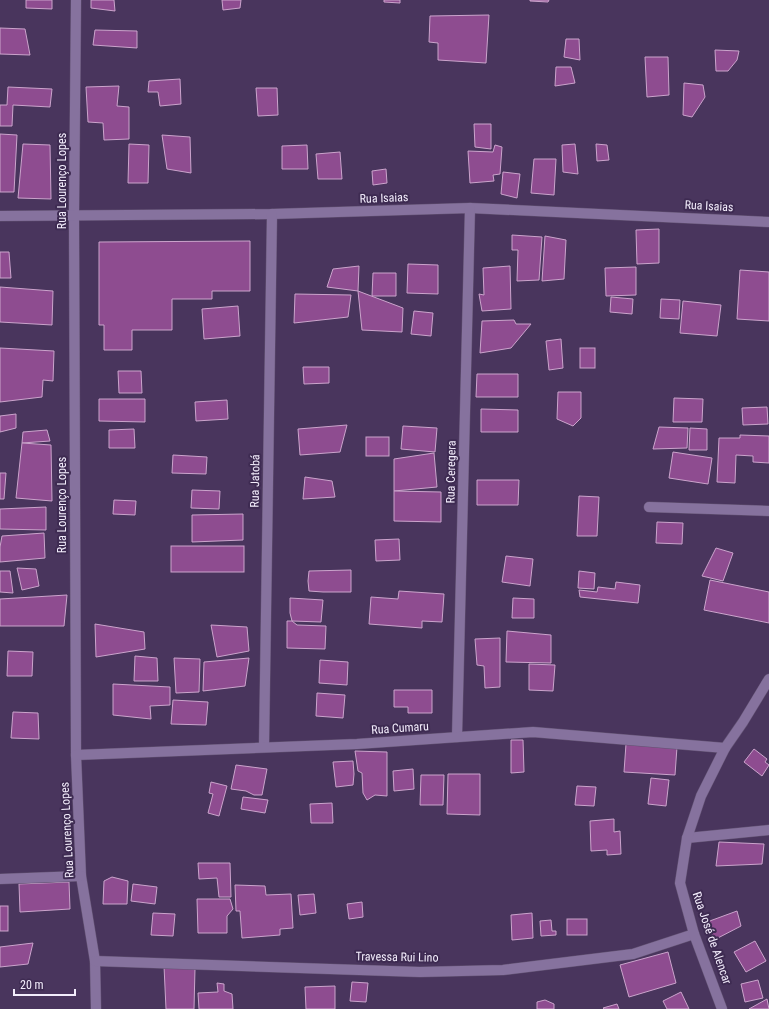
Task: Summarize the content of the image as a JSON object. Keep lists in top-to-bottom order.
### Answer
{
  "streets": {
    "street": [
      "Rua Lourenço Lopes",
      "Rua Isaias",
      "Rua Ceregera",
      "Rua Jatobá",
      "Rua Cumaru",
      "Rua José de Alencar",
      "Travessa Rui Lino"
    ]
  },
  "crossings": [
    ["Rua Lourenço Lopes", "Rua Isaias"],
    ["Rua Lourenço Lopes", "Rua Cumaru"],
    ["Rua Lourenço Lopes", "Travessa Rui Lino"],
    ["Rua Isaias", "Rua Ceregera"],
    ["Rua Isaias", "Rua Jatobá"],
    ["Rua Ceregera", "Rua Cumaru"],
    ["Rua Jatobá", "Rua Cumaru"],
    ["Rua Cumaru", "Rua José de Alencar"],
    ["Rua José de Alencar", "Travessa Rui Lino"]
  ],
  "scale_bar": "20 m"
}
